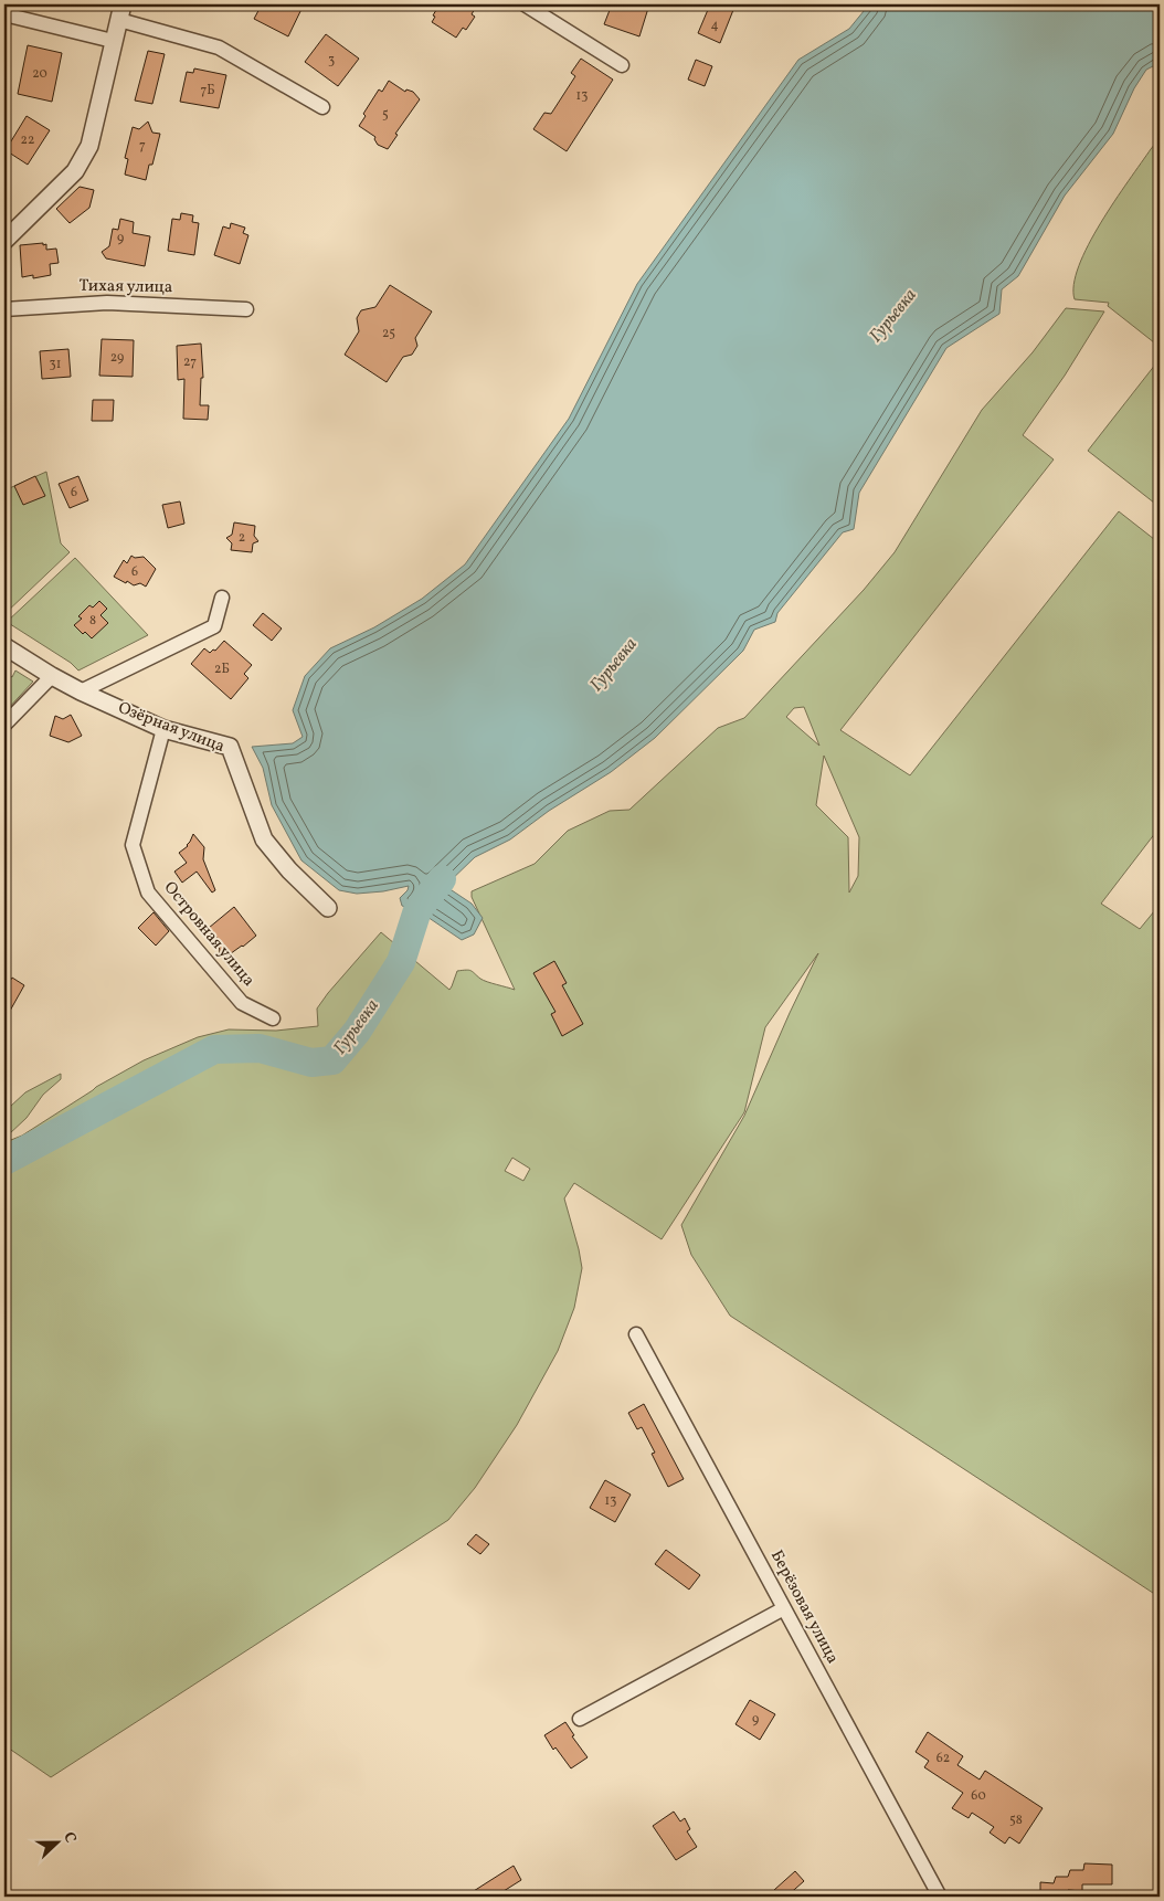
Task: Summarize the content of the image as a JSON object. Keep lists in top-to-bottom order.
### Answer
{
  "streets": {
    "street": [
      "Тихая улица",
      "Озёрная улица",
      "Островная улица",
      "Берёзовая улица"
    ]
  },
  "crossings": [
    ["Озёрная улица", "Островная улица"]
  ],
  "water": ["Гурьевка"],
  "house_numbers": [
    "4",
    "3",
    "20",
    "7Б",
    "13",
    "5",
    "22",
    "7",
    "9",
    "25",
    "29",
    "27",
    "31",
    "6",
    "2",
    "6",
    "8",
    "2Б",
    "13",
    "9",
    "62",
    "60",
    "58"
  ],
  "north": "right"
}
